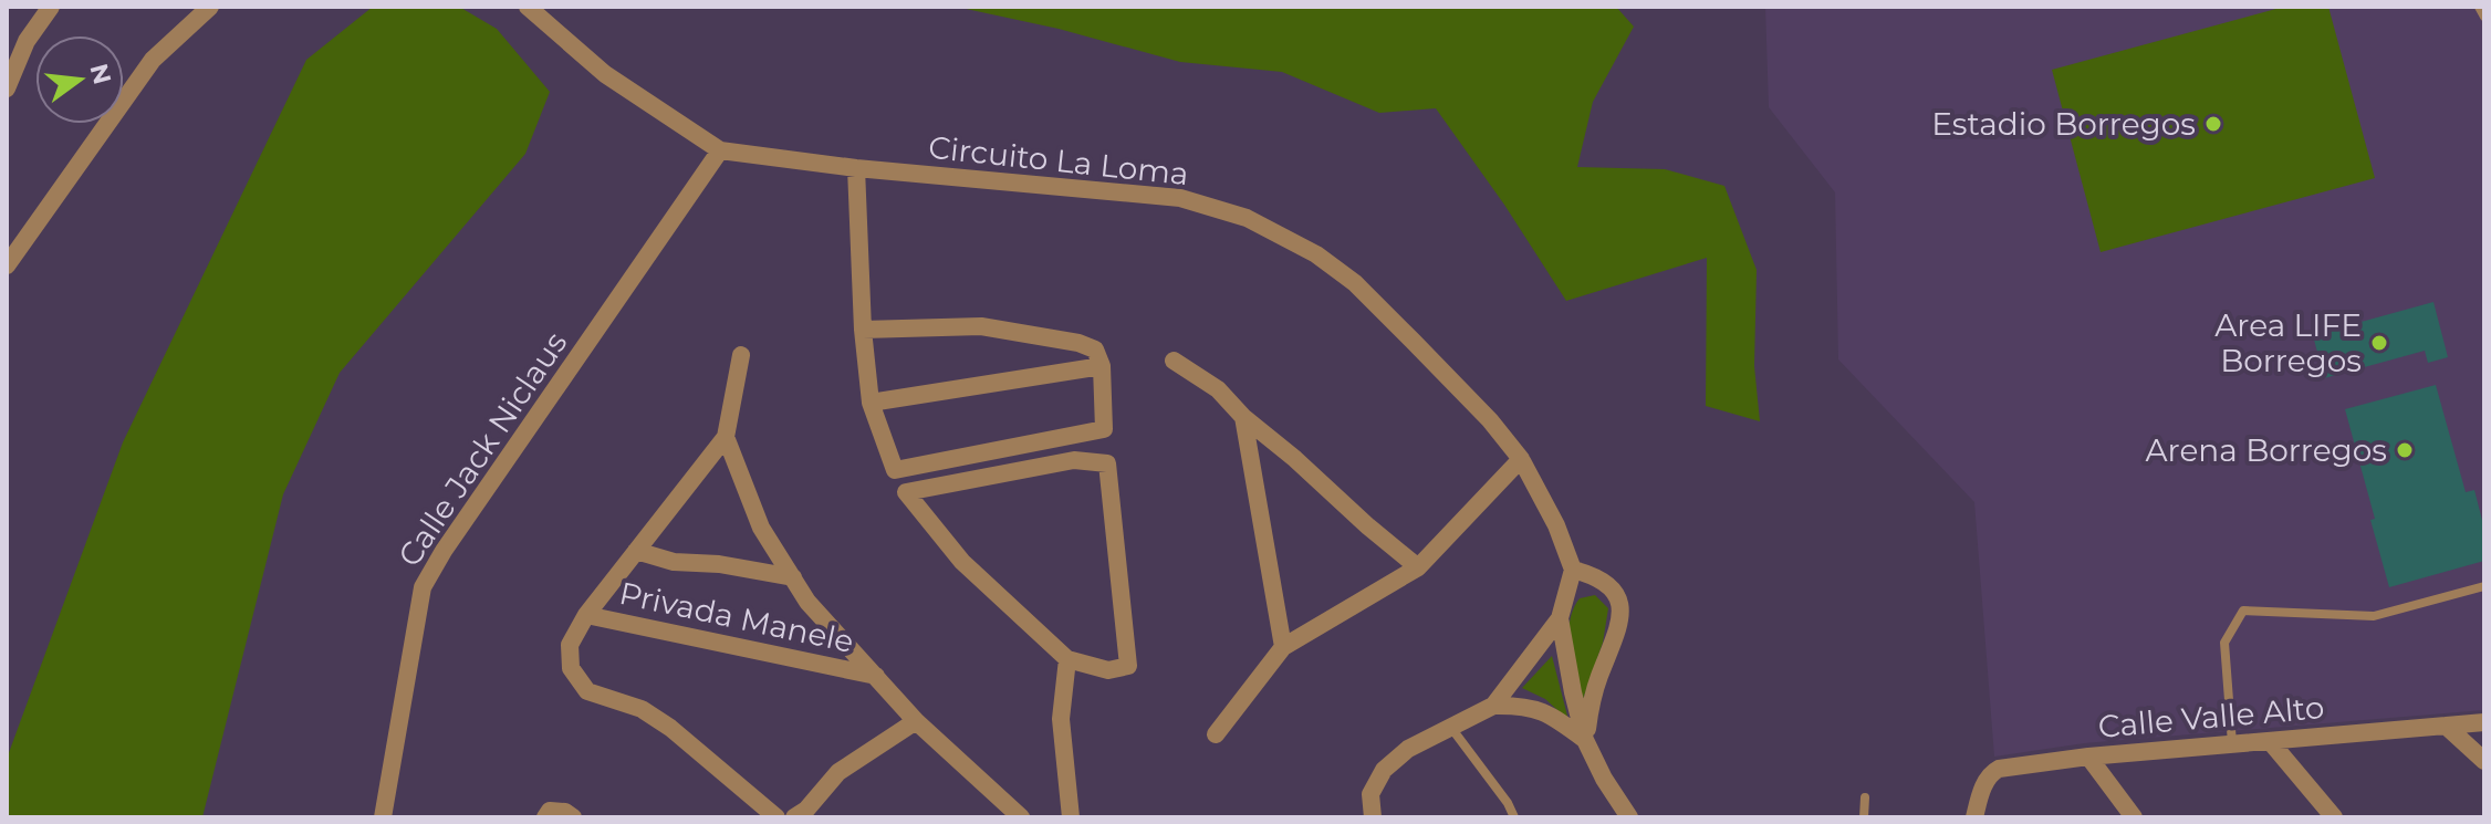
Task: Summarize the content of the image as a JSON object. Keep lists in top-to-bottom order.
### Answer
{
  "streets": {
    "street": [
      "Circuito La Loma",
      "Calle Jack Niclaus",
      "Privada Manele",
      "Calle Valle Alto"
    ]
  },
  "crossings": [
    ["Circuito La Loma", "Calle Jack Niclaus"]
  ],
  "places": ["Estadio Borregos", "Area LIFE Borregos", "Arena Borregos"],
  "north": "right"
}
